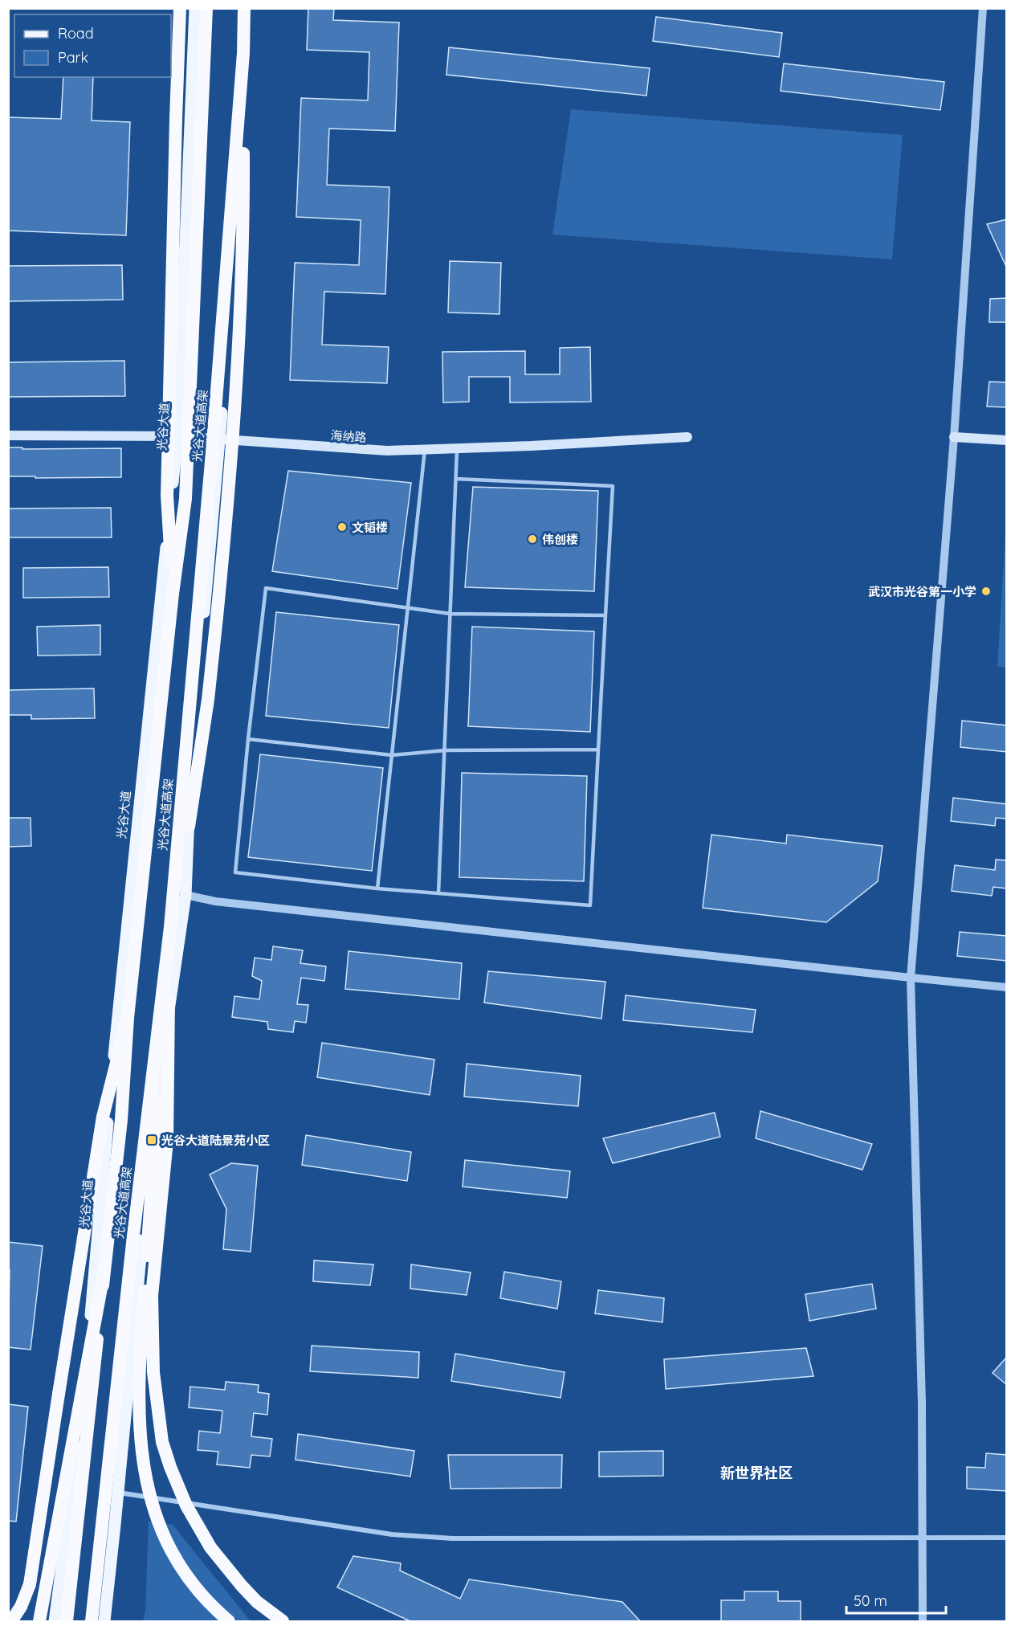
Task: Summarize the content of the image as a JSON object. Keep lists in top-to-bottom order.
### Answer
{
  "streets": {
    "highway": ["光谷大道高架"],
    "main road": ["光谷大道", "海纳路"]
  },
  "crossings": [
    ["光谷大道", "海纳路"]
  ],
  "districts": ["新世界社区"],
  "places": {
    "other": ["文韬楼", "伟创楼", "武汉市光谷第一小学"],
    "transit": ["光谷大道陆景苑小区"]
  },
  "legend": ["Road", "Park"],
  "scale_bar": "50 m"
}
